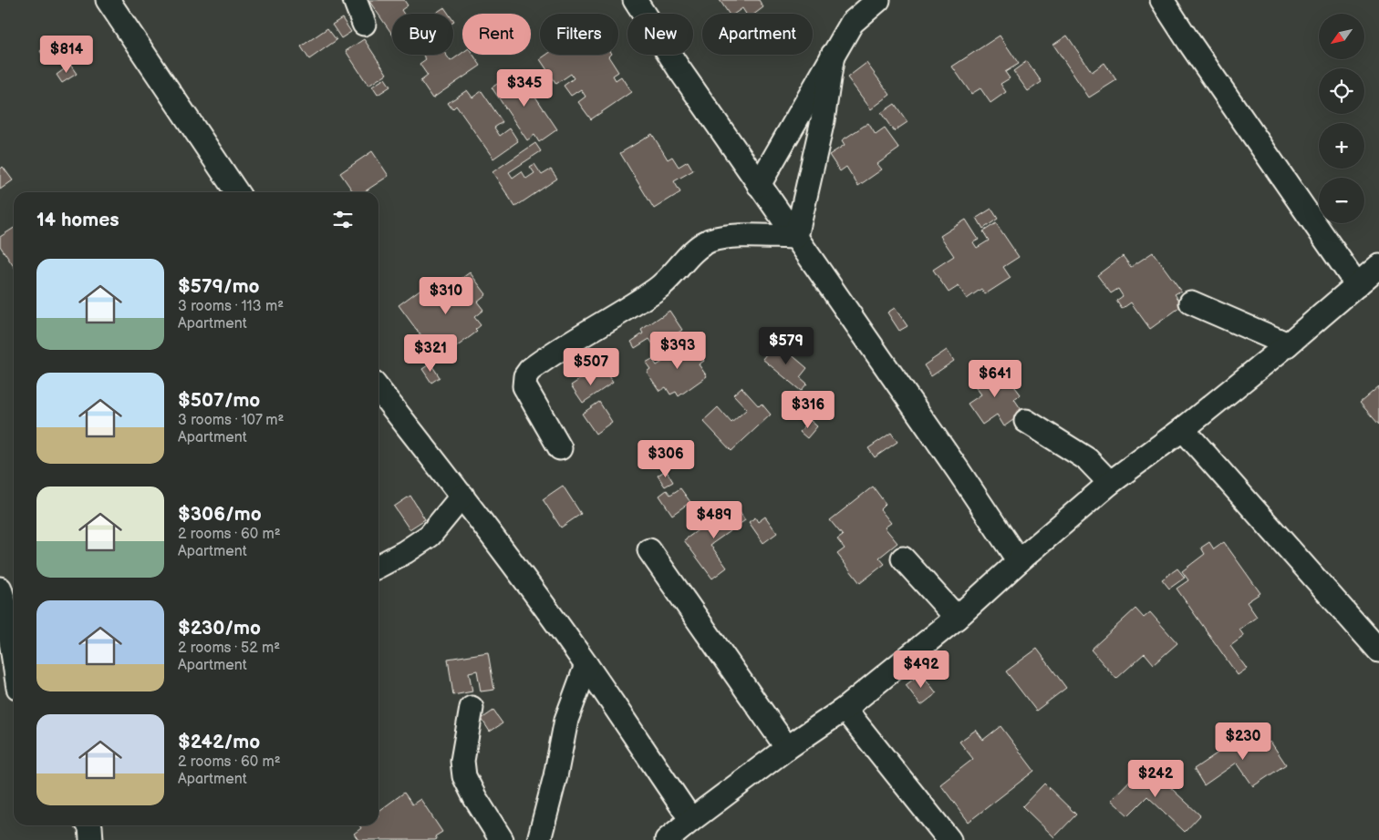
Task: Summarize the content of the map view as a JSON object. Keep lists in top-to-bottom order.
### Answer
{
  "north": "bottom left",
  "page": {
    "map_buttons": ["+", "−"],
    "chip": [
      "Buy",
      "Rent",
      "Filters",
      "New",
      "Apartment"
    ],
    "price": [
      "$814",
      "$345",
      "$310",
      "$579",
      "$393",
      "$321",
      "$507",
      "$641",
      "$316",
      "$306",
      "$489",
      "$492",
      "$230",
      "$242"
    ],
    "heading": "14 homes",
    "list": [
      {
        "name": "$579/mo",
        "note": "3 rooms · 113 m² · Apartment"
      },
      {
        "name": "$507/mo",
        "note": "3 rooms · 107 m² · Apartment"
      },
      {
        "name": "$306/mo",
        "note": "2 rooms · 60 m² · Apartment"
      },
      {
        "name": "$230/mo",
        "note": "2 rooms · 52 m² · Apartment"
      },
      {
        "name": "$242/mo",
        "note": "2 rooms · 60 m² · Apartment"
      }
    ]
  }
}
